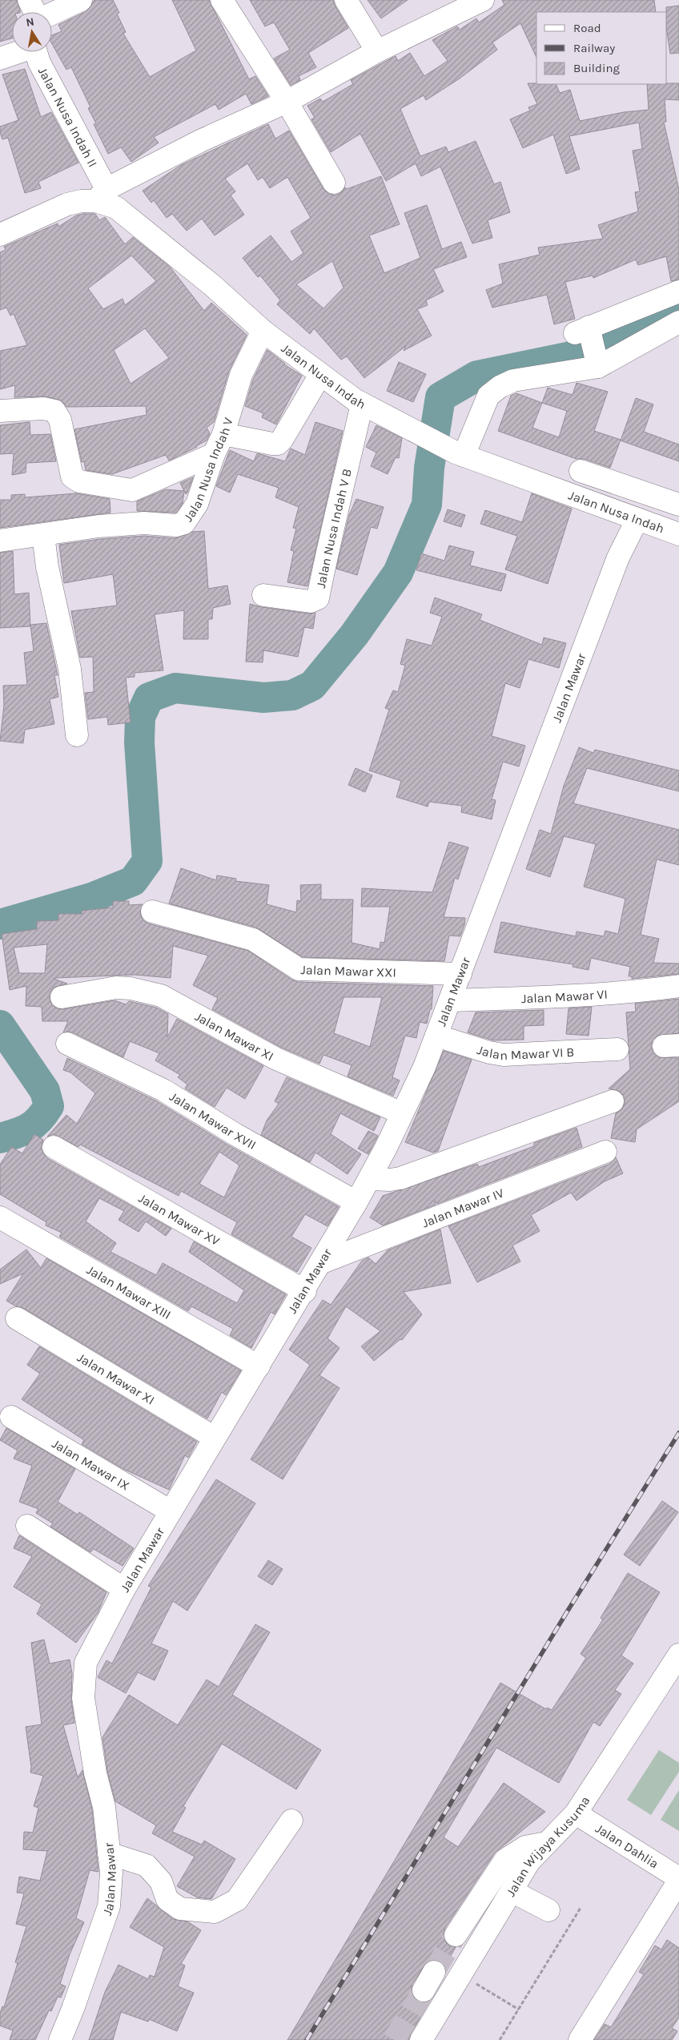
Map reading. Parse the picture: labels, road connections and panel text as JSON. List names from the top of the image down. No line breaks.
{"streets":{"street":["Jalan Nusa Indah II","Jalan Nusa Indah","Jalan Nusa Indah V","Jalan Nusa Indah V B","Jalan Mawar","Jalan Mawar XXI","Jalan Mawar VI","Jalan Mawar XI","Jalan Mawar VI B","Jalan Mawar XVII","Jalan Mawar IV","Jalan Mawar XV","Jalan Mawar XIII","Jalan Mawar IX","Jalan Wijaya Kusuma","Jalan Dahlia"]},"crossings":[["Jalan Nusa Indah II","Jalan Nusa Indah"],["Jalan Nusa Indah","Jalan Nusa Indah V"],["Jalan Nusa Indah","Jalan Nusa Indah V B"],["Jalan Nusa Indah","Jalan Mawar"],["Jalan Mawar","Jalan Mawar XXI"],["Jalan Mawar","Jalan Mawar VI"],["Jalan Mawar","Jalan Mawar XI"],["Jalan Mawar","Jalan Mawar VI B"],["Jalan Mawar","Jalan Mawar XVII"],["Jalan Mawar","Jalan Mawar IV"],["Jalan Mawar","Jalan Mawar XV"],["Jalan Mawar","Jalan Mawar XIII"],["Jalan Mawar","Jalan Mawar IX"],["Jalan Wijaya Kusuma","Jalan Dahlia"]],"legend":["Road","Railway","Building"],"north":"top"}
